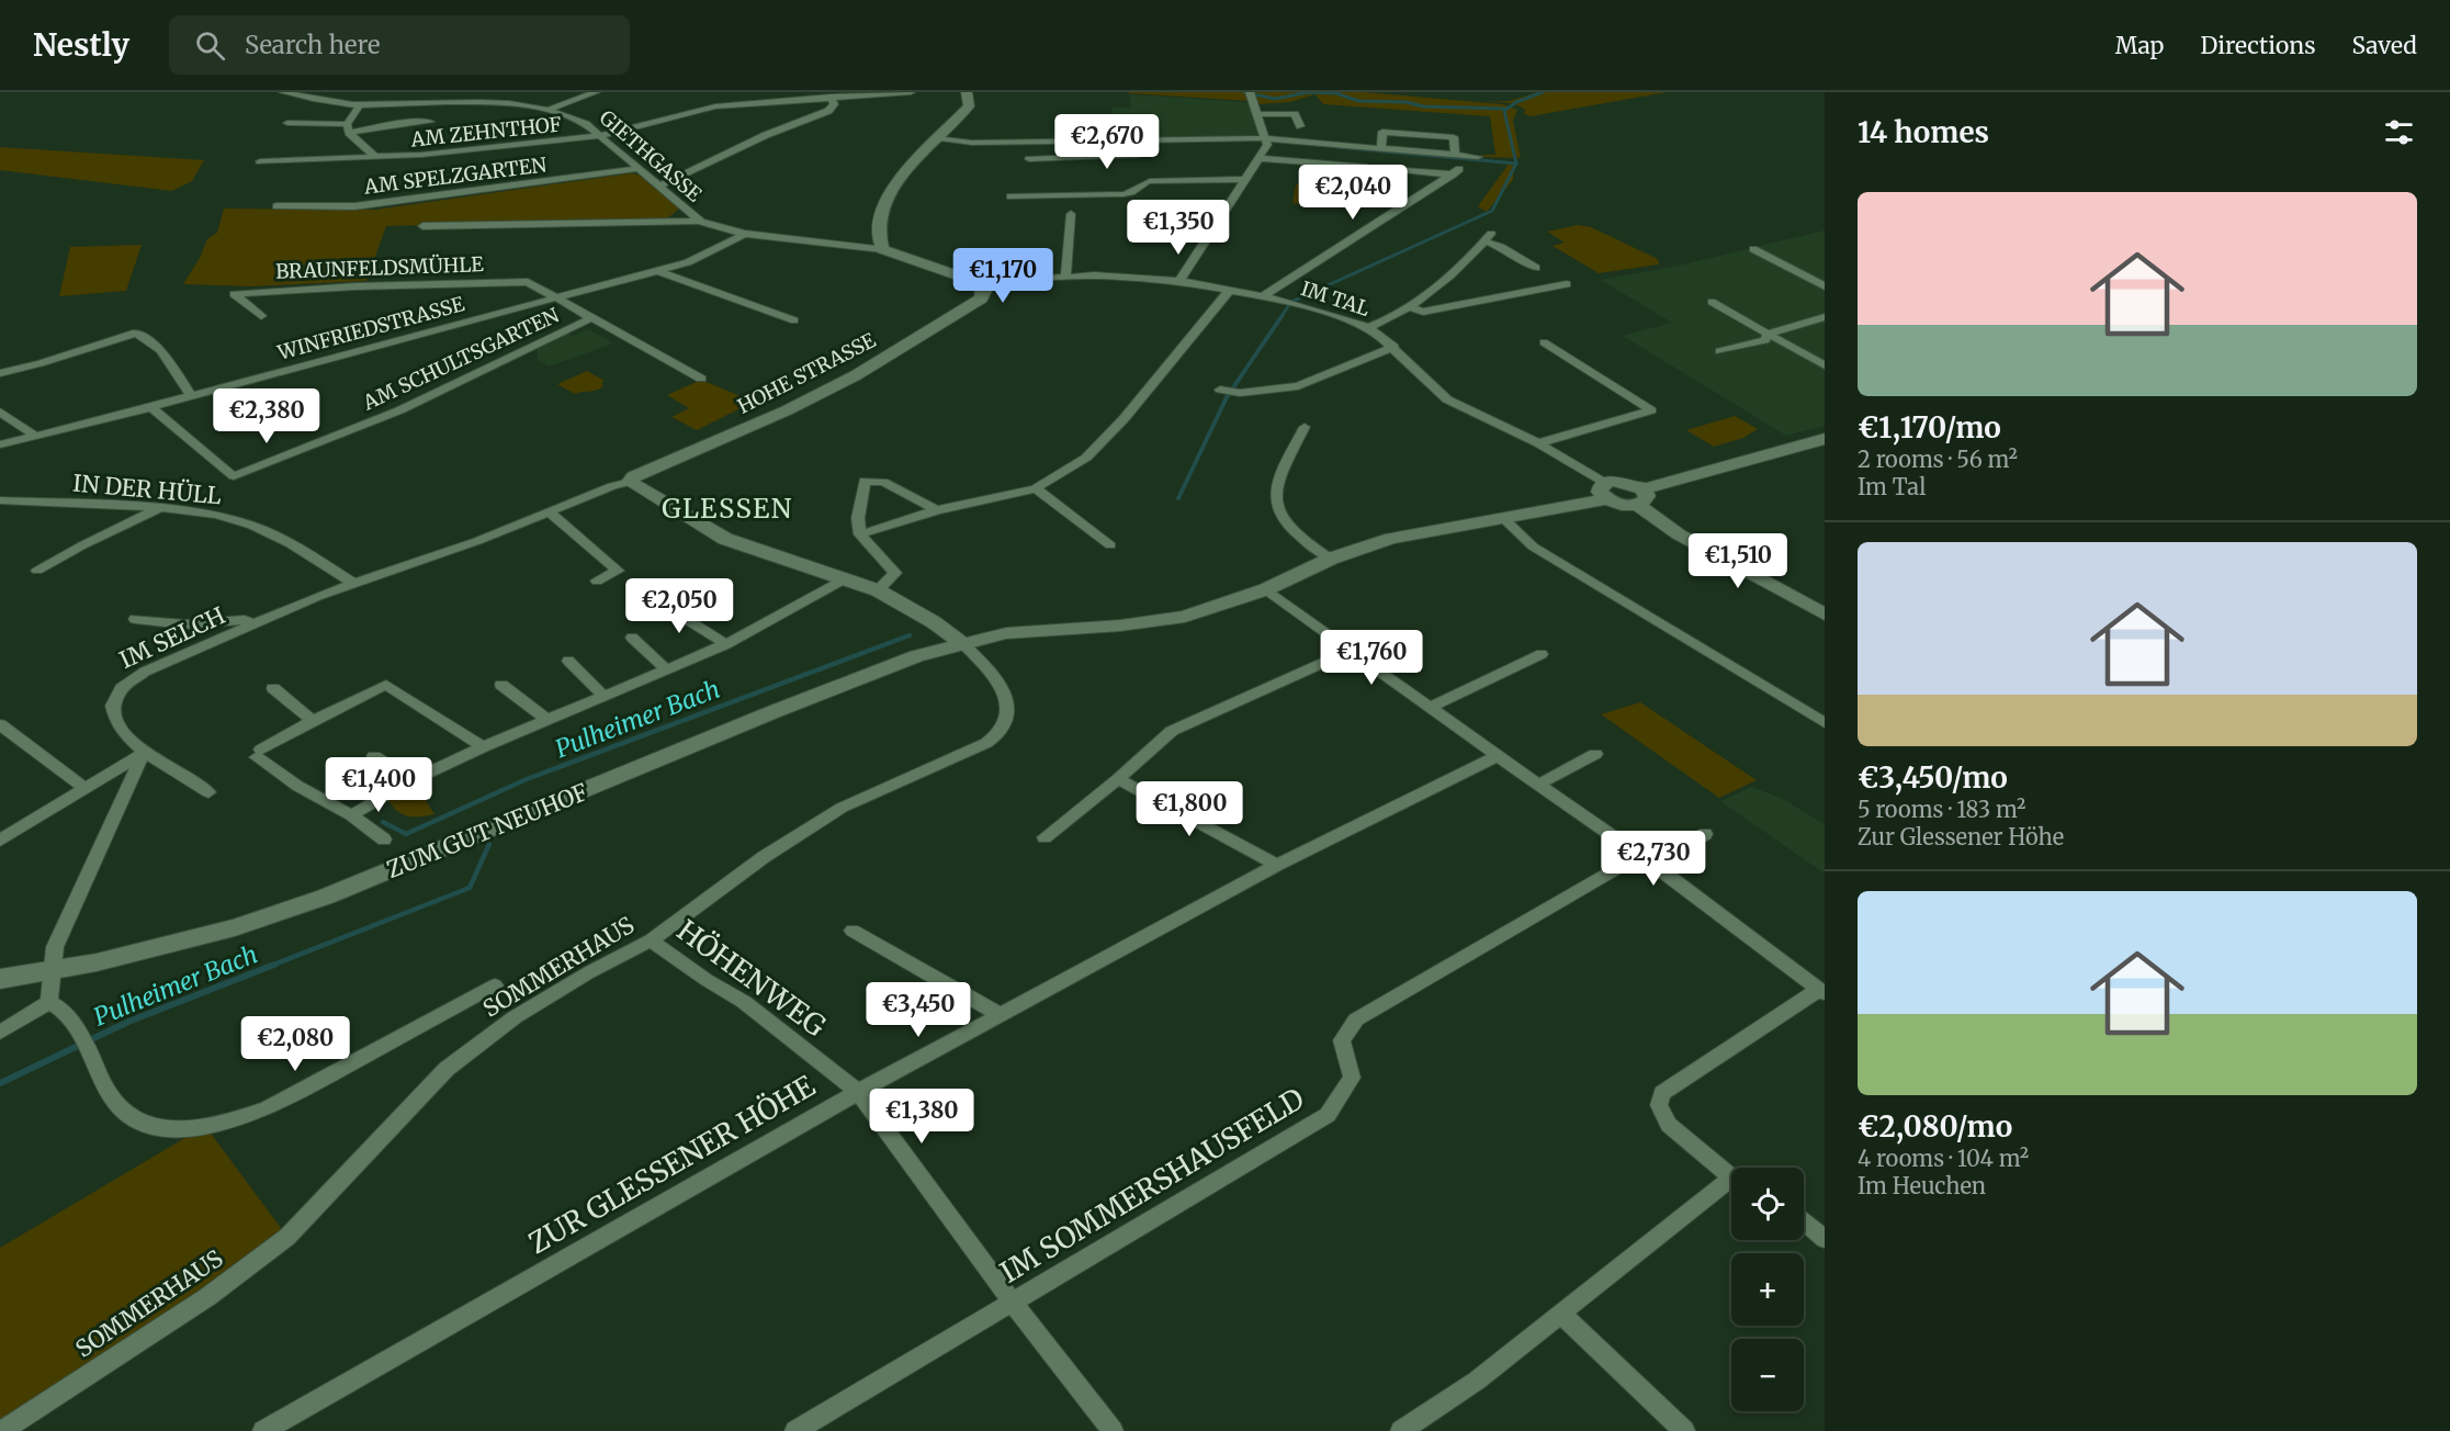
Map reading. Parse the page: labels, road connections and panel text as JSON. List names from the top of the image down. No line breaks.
{"streets":{"main road":["HOHE STRASSE","ZUM GUT NEUHOF"],"street":["AM ZEHNTHOF","GIETHGASSE","AM SPELZGARTEN","BRAUNFELDSMÜHLE","IM TAL","WINFRIEDSTRASSE","AM SCHULTSGARTEN","IN DER HÜLL","IM SELCH","SOMMERHAUS","HÖHENWEG","ZUR GLESSENER HÖHE","IM SOMMERSHAUSFELD"]},"crossings":[["AM ZEHNTHOF","GIETHGASSE"],["GIETHGASSE","AM SPELZGARTEN"],["GIETHGASSE","WINFRIEDSTRASSE"],["BRAUNFELDSMÜHLE","WINFRIEDSTRASSE"],["IM TAL","HOHE STRASSE"],["IM TAL","ZUM GUT NEUHOF"],["WINFRIEDSTRASSE","AM SCHULTSGARTEN"],["HOHE STRASSE","IN DER HÜLL"],["HOHE STRASSE","IM SELCH"],["IN DER HÜLL","IM SELCH"],["ZUM GUT NEUHOF","SOMMERHAUS"],["SOMMERHAUS","HÖHENWEG"],["HÖHENWEG","ZUR GLESSENER HÖHE"],["HÖHENWEG","IM SOMMERSHAUSFELD"]],"districts":["GLESSEN"],"water":["Pulheimer Bach"],"page":{"header":"Nestly","search":"Search here","nav":["Map","Directions","Saved"],"heading":"14 homes","price":["€2,670","€2,040","€1,350","€1,170","€2,380","€1,510","€2,050","€1,760","€1,400","€1,800","€2,730","€3,450","€2,080","€1,380"],"list":[{"name":"€1,170/mo","note":"2 rooms · 56 m² · Im Tal"},{"name":"€3,450/mo","note":"5 rooms · 183 m² · Zur Glessener Höhe"},{"name":"€2,080/mo","note":"4 rooms · 104 m² · Im Heuchen"}],"map_buttons":["+","−"]}}
